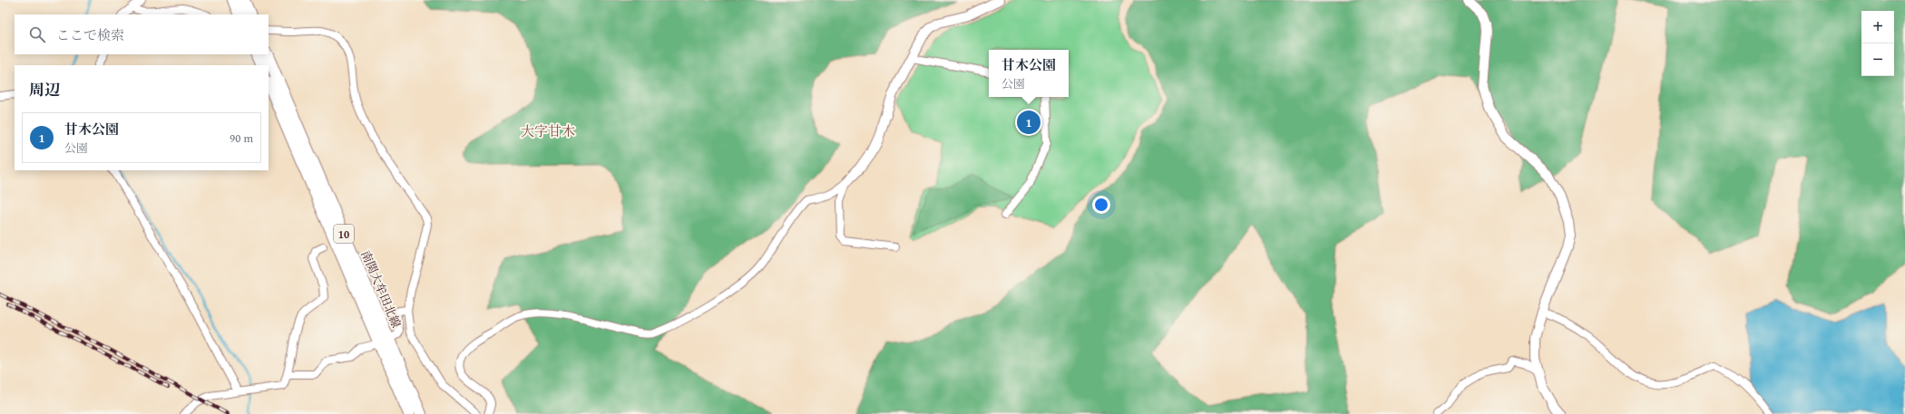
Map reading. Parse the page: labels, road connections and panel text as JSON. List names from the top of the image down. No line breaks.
{"streets":{"main road":["10","南関大牟田北線"]},"districts":["大字甘木"],"page":{"map_buttons":["+","−"],"search":"ここで検索","popup":["甘木公園","公園"],"heading":"周辺","pins":"1","list":[{"mark":"1","name":"甘木公園","note":"公園","value":"90 m"}]}}
